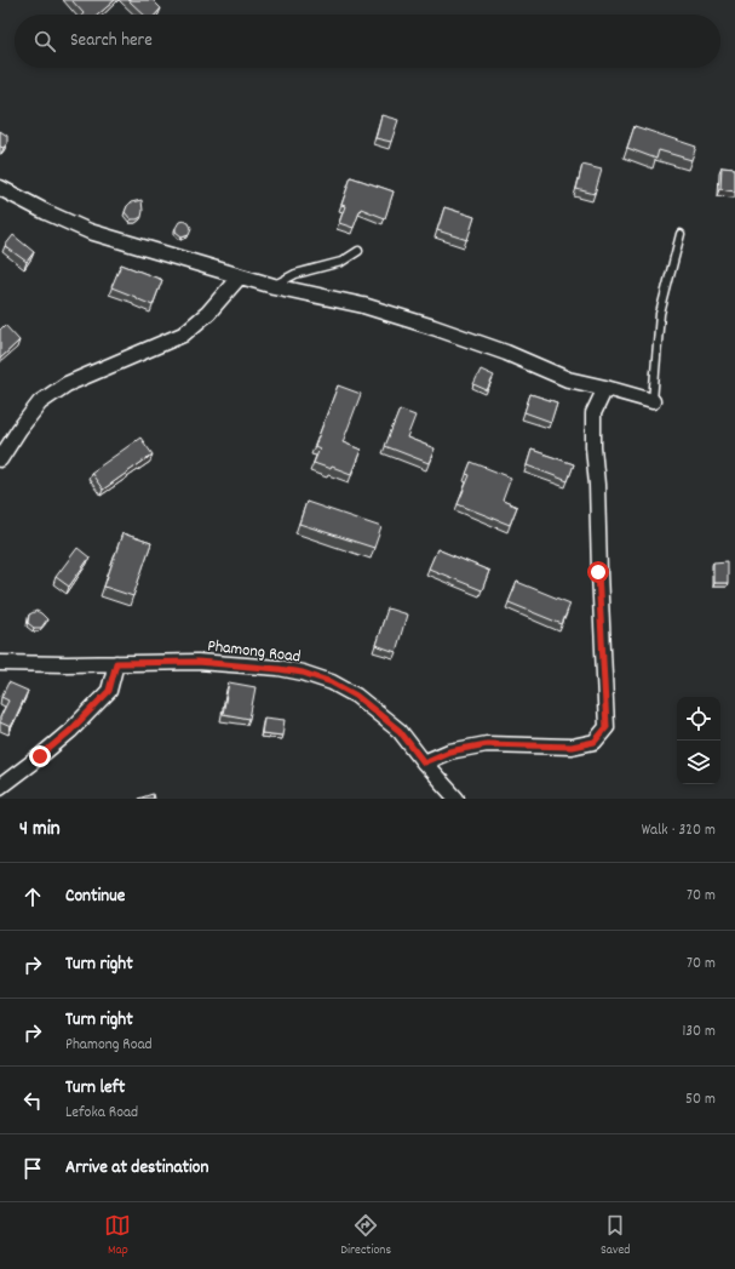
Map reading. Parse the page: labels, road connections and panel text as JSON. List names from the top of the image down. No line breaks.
{"streets":{"street":["Phamong Road"]},"page":{"search":"Search here","heading":["4 min","Walk · 320 m"],"list":[["Continue","70 m"],["Turn right","70 m"],["Turn right","Phamong Road","130 m"],["Turn left","Lefoka Road","50 m"],"Arrive at destination"],"nav":["Map","Directions","Saved"]}}
